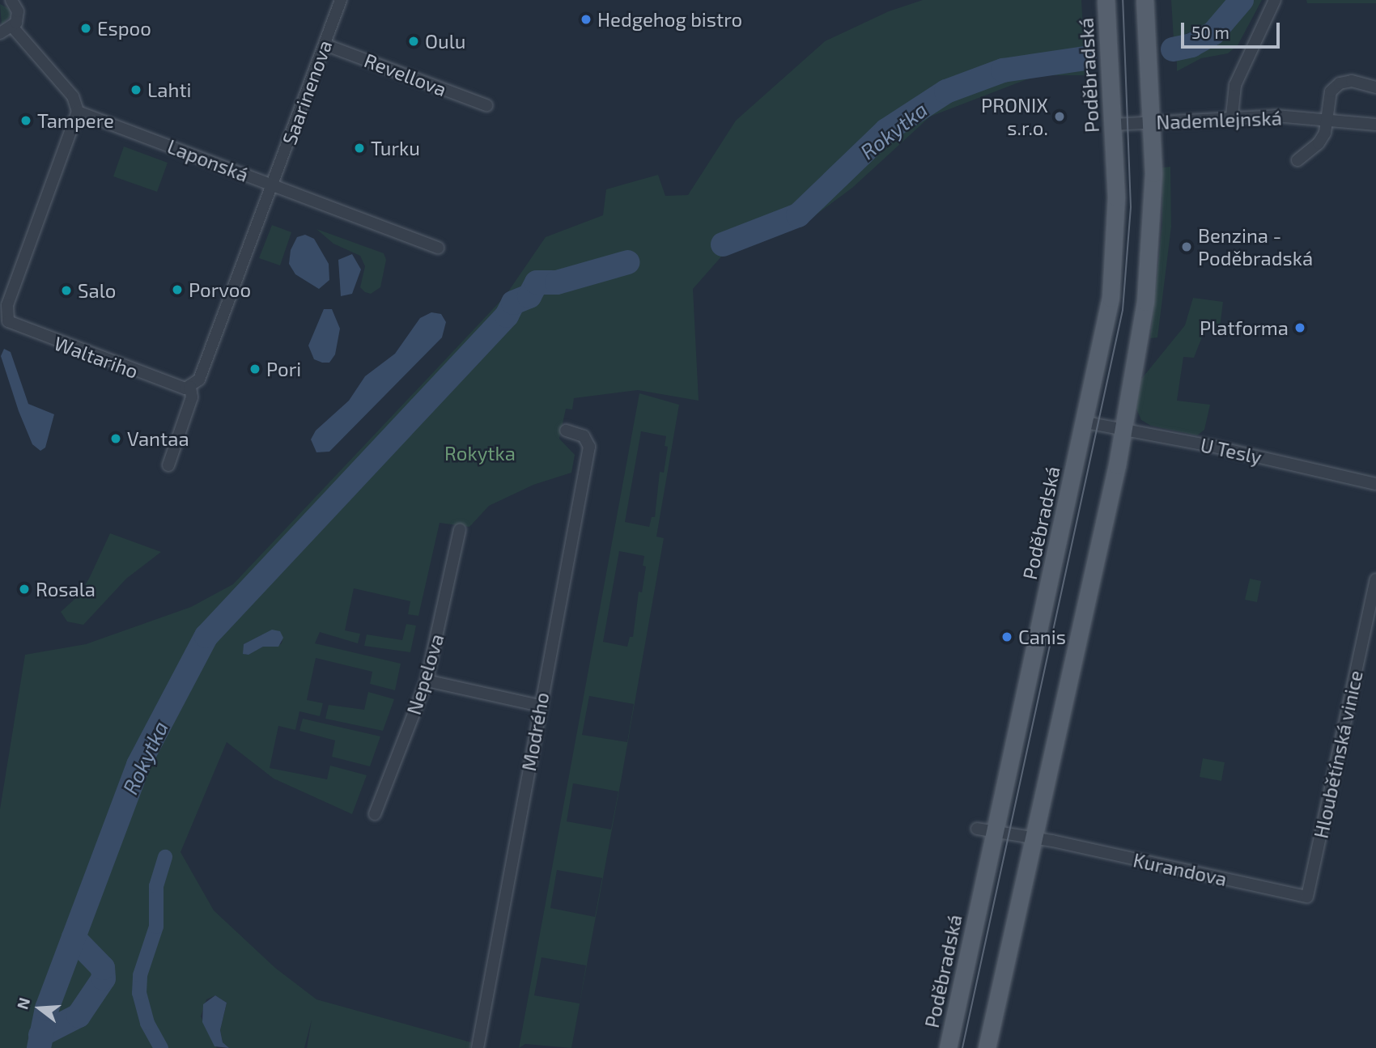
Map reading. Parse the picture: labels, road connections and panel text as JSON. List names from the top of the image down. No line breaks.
{"streets":{"main road":["Poděbradská"],"street":["Revellova","Saarinenova","Nademlejnská","Laponská","Waltariho","U Tesly","Nepelova","Modrého","Hloubětínská vinice","Kurandova"]},"crossings":[["Revellova","Saarinenova"],["Poděbradská","Nademlejnská"],["Poděbradská","U Tesly"],["Poděbradská","Kurandova"],["Saarinenova","Laponská"],["Laponská","Waltariho"],["Hloubětínská vinice","Kurandova"]],"water":["Rokytka"],"parks":["Rokytka"],"places":["Hedgehog bistro","Espoo","Oulu","Lahti","PRONIX s.r.o.","Tampere","Turku","Benzina - Poděbradská","Porvoo","Salo","Platforma","Pori","Vantaa","Rosala","Canis"],"scale_bar":"50 m","north":"left"}
